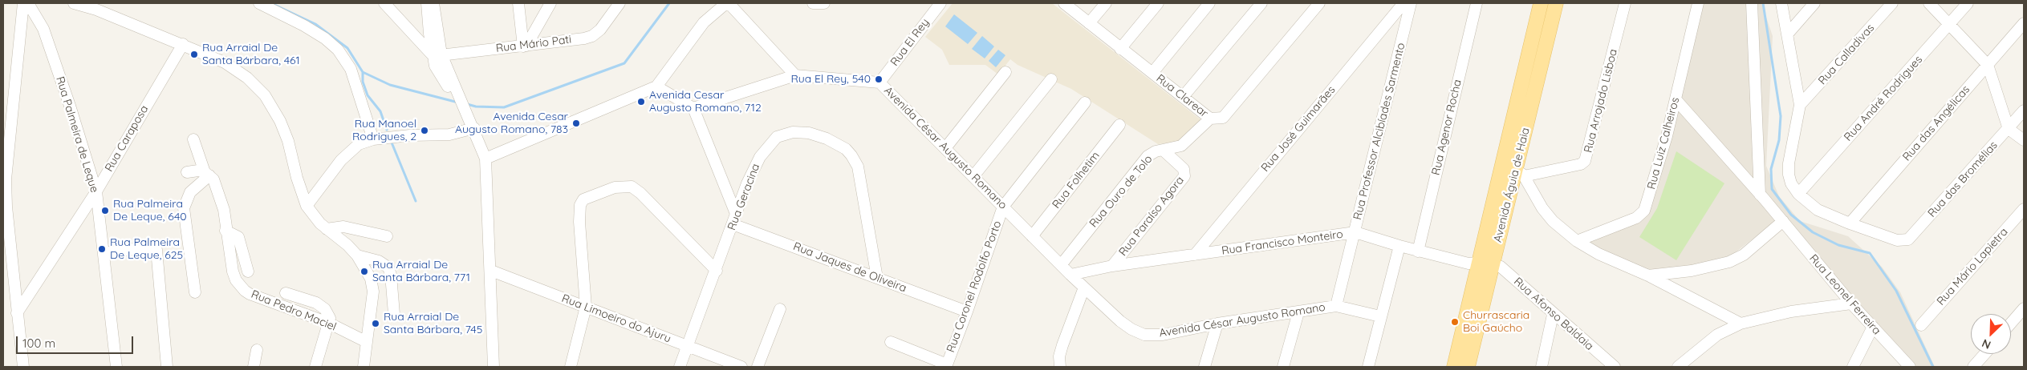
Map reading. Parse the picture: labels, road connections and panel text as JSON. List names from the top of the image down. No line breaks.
{"streets":{"main road":["Avenida Águia de Haia"],"street":["Rua El Rey","Rua Mário Pati","Rua Calladivas","Rua Clarear","Rua André Rodrigues","Rua Arrojado Lisboa","Rua das Angélicas","Rua Agenor Rocha","Rua José Guimarães","Rua Professor Alcibíades Sarmento","Rua Palmeira de Leque","Rua Caraposa","Rua Luiz Calheiros","Avenida César Augusto Romano","Rua das Bromélias","Rua Folhetim","Rua Ouro de Tolo","Rua Geracina","Rua Paraíso Agora","Rua Francisco Monteiro","Rua Mário Lapietra","Rua Jaques de Oliveira","Rua Coronel Rodolfo Porto","Rua Leonel Ferreira","Rua Pedro Maciel","Rua Afonso Baldaia","Rua Limoeiro do Ajuru"]},"crossings":[["Rua El Rey","Avenida César Augusto Romano"],["Rua Clarear","Rua Ouro de Tolo"],["Rua Arrojado Lisboa","Avenida Águia de Haia"],["Rua das Angélicas","Rua das Bromélias"],["Rua Agenor Rocha","Rua Francisco Monteiro"],["Rua José Guimarães","Rua Francisco Monteiro"],["Rua Professor Alcibíades Sarmento","Avenida César Augusto Romano"],["Rua Professor Alcibíades Sarmento","Rua Francisco Monteiro"],["Rua Palmeira de Leque","Rua Caraposa"],["Rua Luiz Calheiros","Rua Leonel Ferreira"],["Avenida César Augusto Romano","Rua Folhetim"],["Avenida César Augusto Romano","Rua Ouro de Tolo"],["Avenida César Augusto Romano","Rua Francisco Monteiro"],["Avenida César Augusto Romano","Rua Coronel Rodolfo Porto"],["Avenida Águia de Haia","Rua Francisco Monteiro"],["Avenida Águia de Haia","Rua Afonso Baldaia"],["Rua Ouro de Tolo","Rua Paraíso Agora"],["Rua Geracina","Rua Jaques de Oliveira"],["Rua Geracina","Rua Limoeiro do Ajuru"],["Rua Paraíso Agora","Rua Francisco Monteiro"],["Rua Francisco Monteiro","Rua Afonso Baldaia"],["Rua Jaques de Oliveira","Rua Coronel Rodolfo Porto"]],"places":["Rua Arraial De Santa Bárbara, 461","Rua El Rey, 540","Avenida Cesar Augusto Romano, 712","Avenida Cesar Augusto Romano, 783","Rua Manoel Rodrigues, 2","Rua Palmeira De Leque, 640","Rua Palmeira De Leque, 625","Rua Arraial De Santa Bárbara, 771","Churrascaria Boi Gaúcho","Rua Arraial De Santa Bárbara, 745"],"scale_bar":"100 m","north":"bottom left"}
